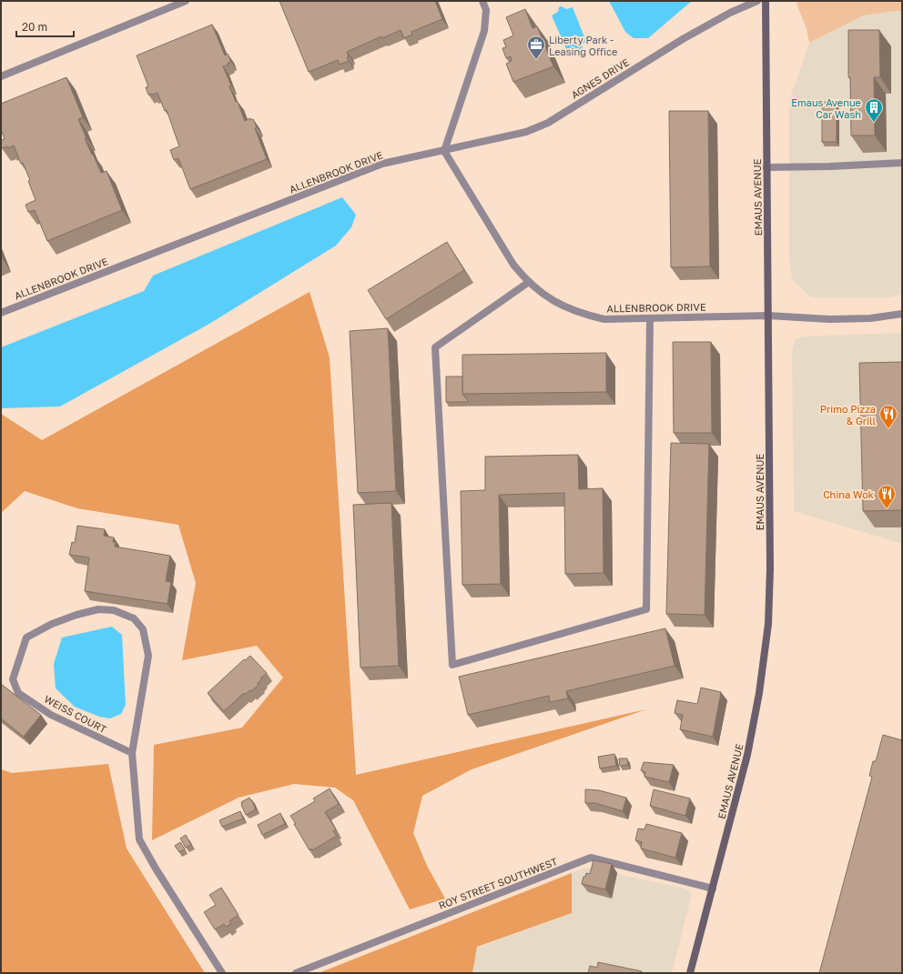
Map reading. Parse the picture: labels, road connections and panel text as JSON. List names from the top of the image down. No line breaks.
{"streets":{"main road":["EMAUS AVENUE"],"street":["AGNES DRIVE","ALLENBROOK DRIVE","WEISS COURT","ROY STREET SOUTHWEST"]},"crossings":[["AGNES DRIVE","ALLENBROOK DRIVE"],["ALLENBROOK DRIVE","EMAUS AVENUE"],["EMAUS AVENUE","ROY STREET SOUTHWEST"]],"places":{"office":["Liberty Park - Leasing Office"],"building":["Emaus Avenue Car Wash"],"restaurant":["Primo Pizza & Grill","China Wok"]},"scale_bar":"20 m"}
